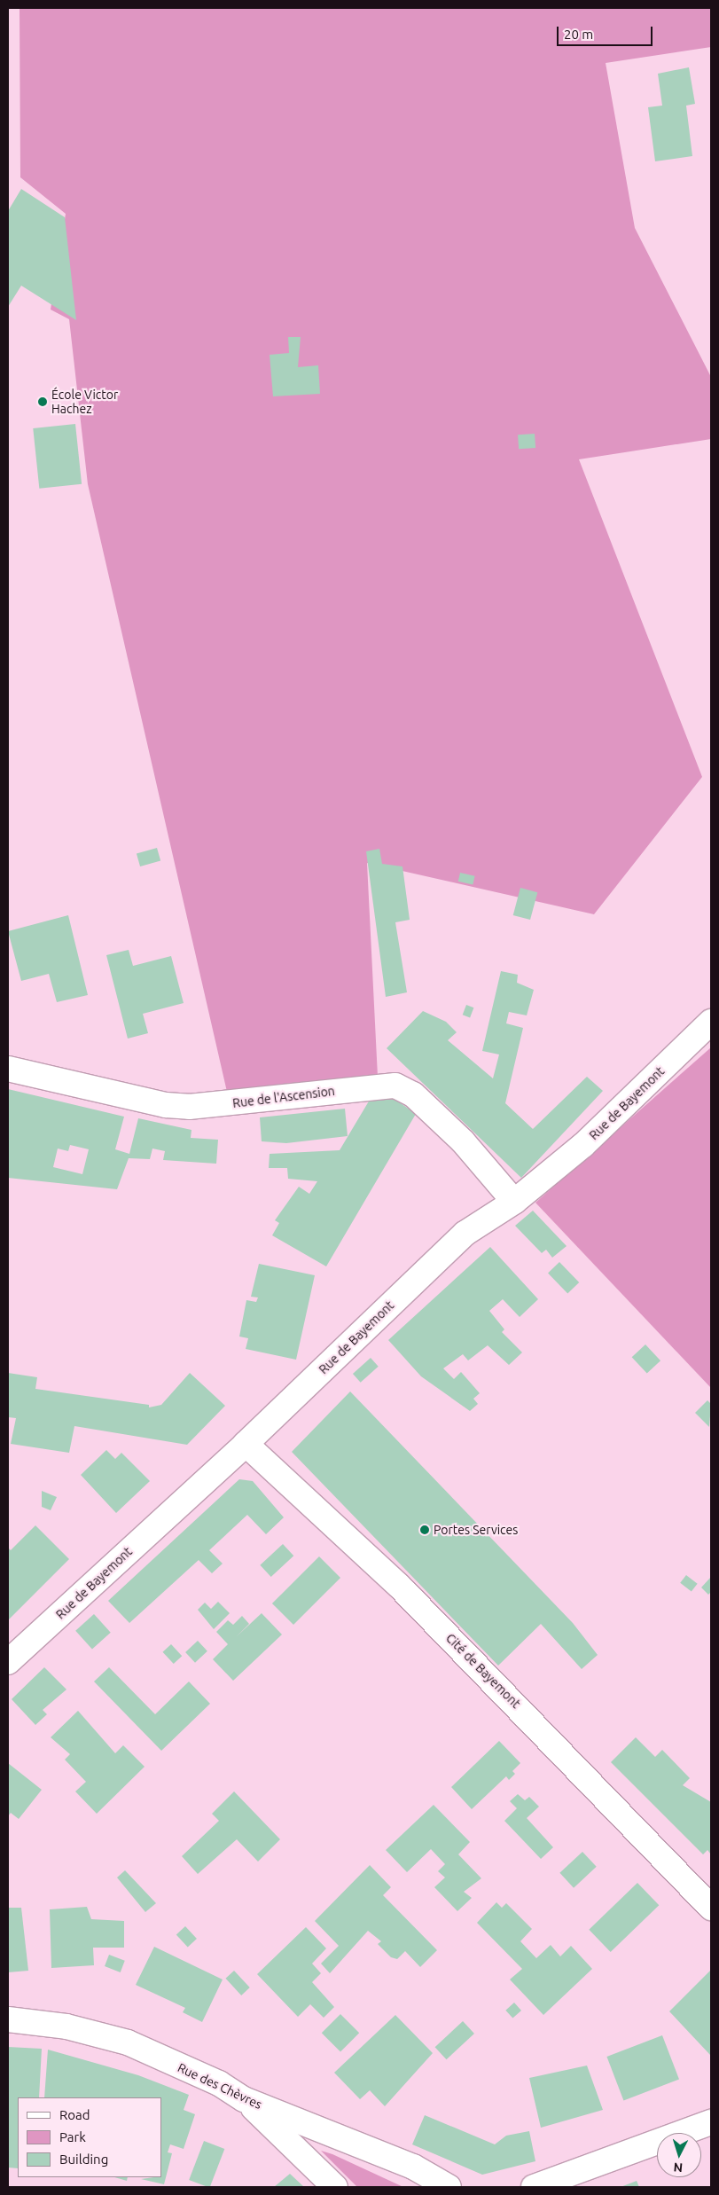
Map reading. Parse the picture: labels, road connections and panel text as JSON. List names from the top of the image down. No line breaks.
{"streets":{"street":["Rue de l'Ascension","Rue de Bayemont","Cité de Bayemont","Rue des Chèvres"]},"crossings":[["Rue de l'Ascension","Rue de Bayemont"],["Rue de Bayemont","Cité de Bayemont"]],"places":["École Victor Hachez","Portes Services"],"legend":["Road","Park","Building"],"scale_bar":"20 m","north":"bottom"}
